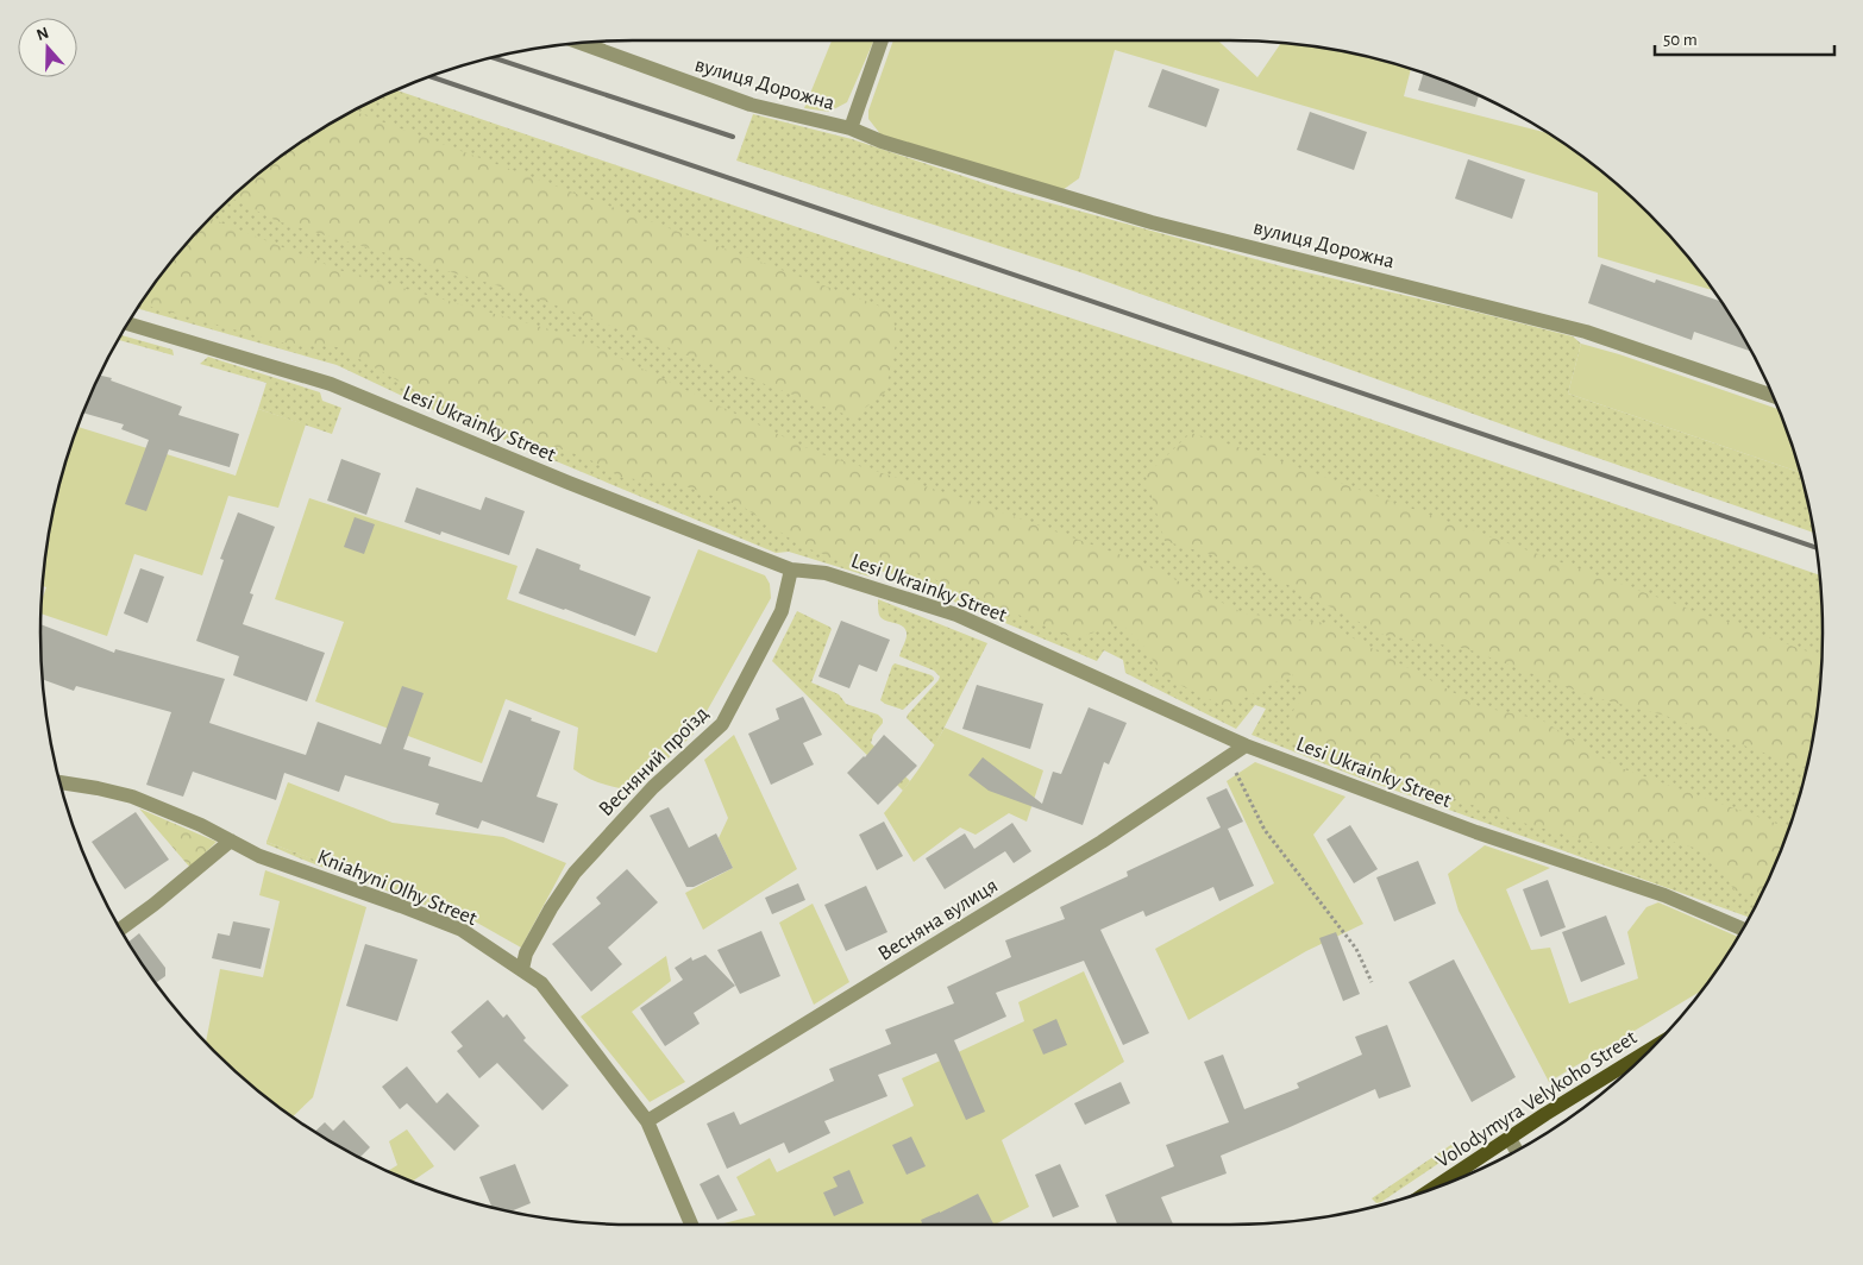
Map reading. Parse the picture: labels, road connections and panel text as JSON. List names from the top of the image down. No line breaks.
{"streets":{"main road":["Volodymyra Velykoho Street"],"street":["вулиця Дорожна","Lesi Ukrainky Street","Весняний проїзд","Kniahyni Olhy Street","Весняна вулиця"]},"crossings":[["Lesi Ukrainky Street","Весняний проїзд"],["Lesi Ukrainky Street","Весняна вулиця"],["Весняний проїзд","Kniahyni Olhy Street"],["Kniahyni Olhy Street","Весняна вулиця"]],"scale_bar":"50 m","north":"top"}
